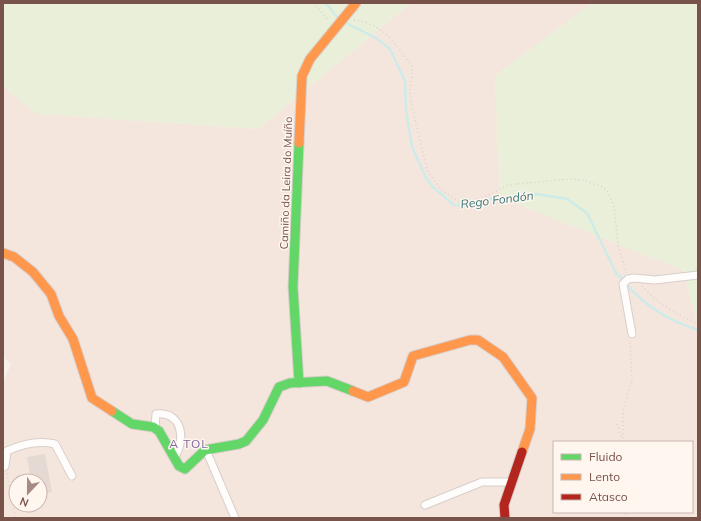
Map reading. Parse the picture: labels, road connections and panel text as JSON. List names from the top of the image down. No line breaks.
{"streets":{"street":["Camiño da Leira do Muíño"]},"districts":["A TOL"],"water":["Rego Fondón"],"legend":["Fluido","Lento","Atasco"],"north":"bottom"}
